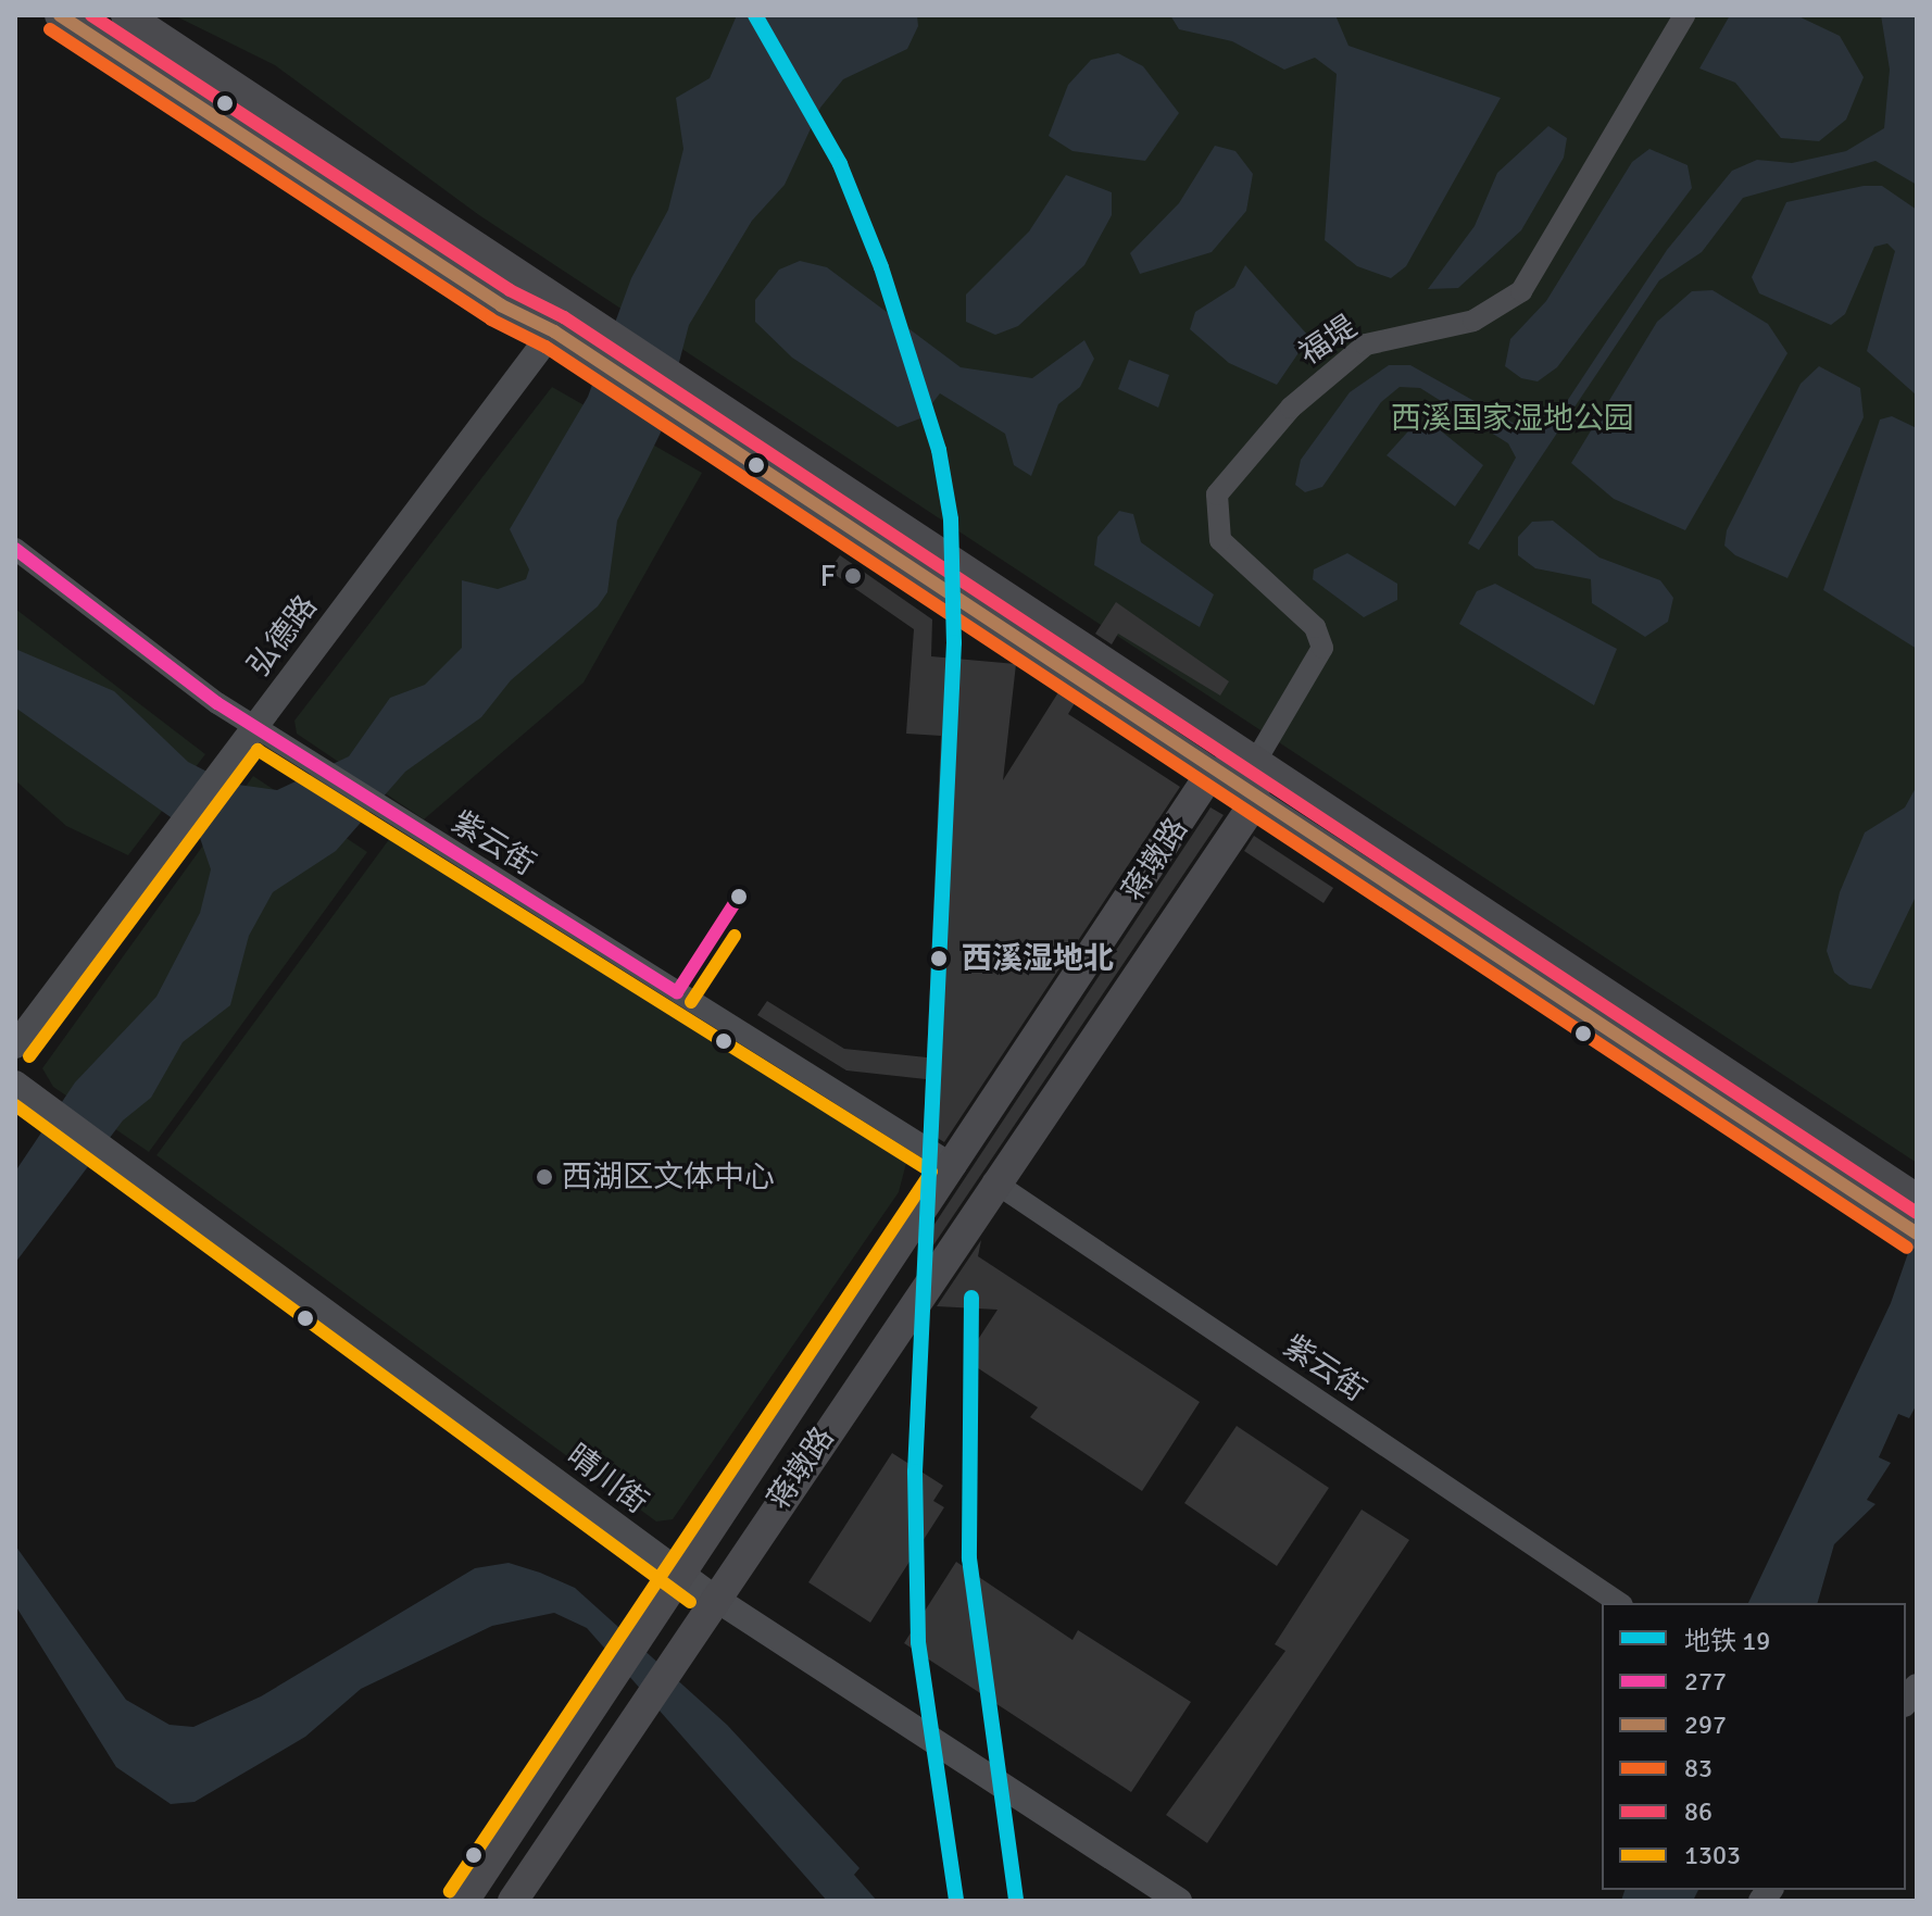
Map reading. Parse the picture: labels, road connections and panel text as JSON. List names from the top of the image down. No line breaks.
{"streets":{"main road":["蒋墩路"],"street":["福堤","弘德路","紫云街","晴川街"]},"crossings":[["弘德路","紫云街"],["紫云街","蒋墩路"],["蒋墩路","晴川街"]],"parks":["西溪国家湿地公园"],"places":["F","西溪湿地北","西湖区文体中心"],"lines":["metro line 19","transit line 297","transit line 86","transit line 83","transit line 277","transit line 1303"],"legend":["地铁 19","277","297","83","86","1303"]}
